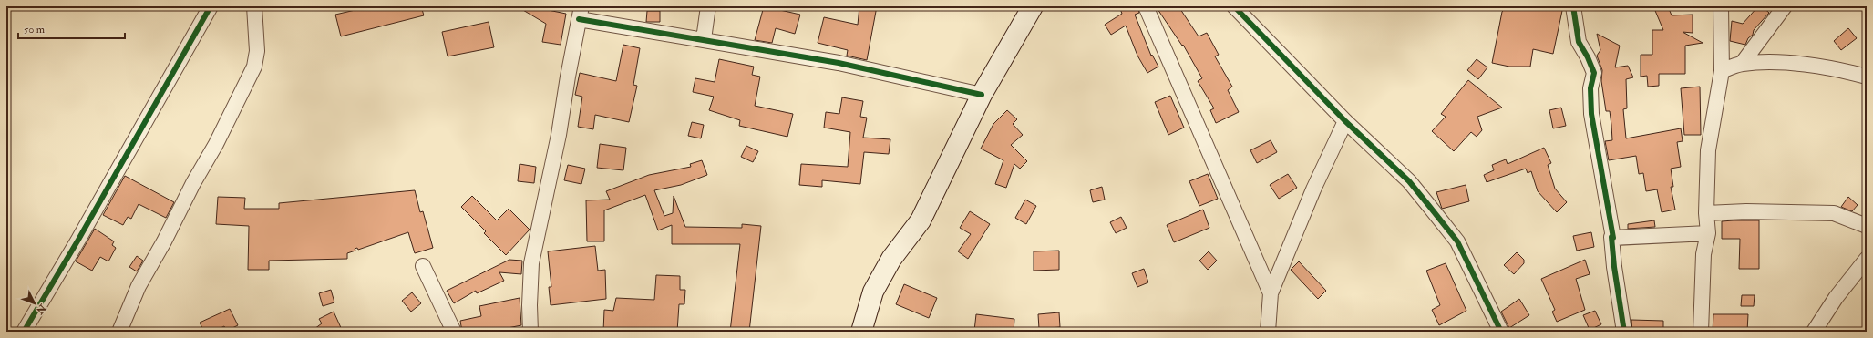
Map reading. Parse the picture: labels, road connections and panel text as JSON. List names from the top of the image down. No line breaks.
{"scale_bar":"50 m","north":"bottom right"}
